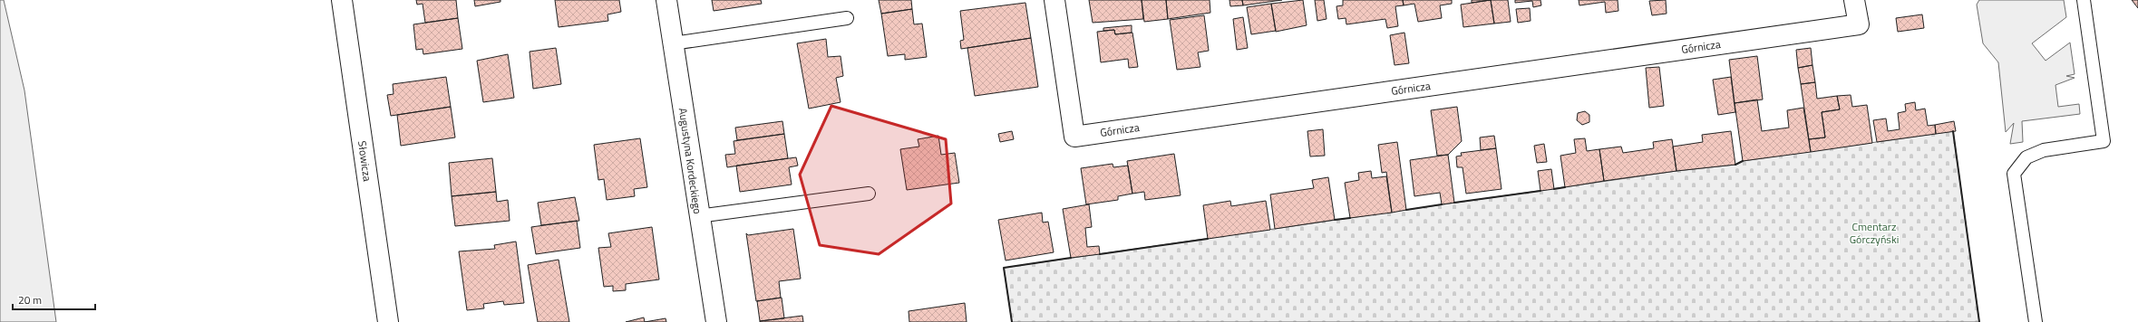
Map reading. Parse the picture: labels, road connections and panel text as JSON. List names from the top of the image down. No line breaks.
{"streets":{"street":["Górnicza","Słowicza","Augustyna Kordeckiego"]},"parks":["Cmentarz Górczyński"],"scale_bar":"20 m"}
